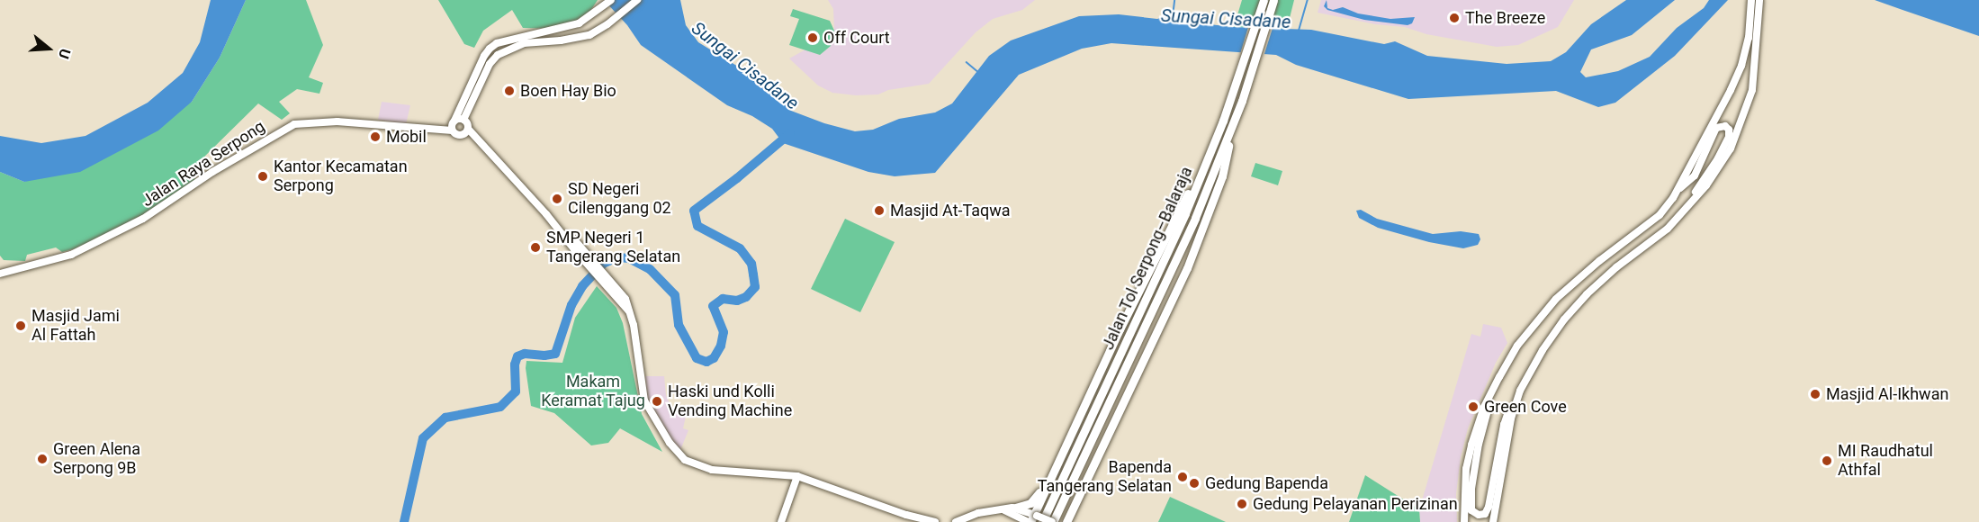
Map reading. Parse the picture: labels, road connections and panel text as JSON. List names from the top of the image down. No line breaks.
{"streets":{"highway":["Jalan Tol Serpong–Balaraja"],"main road":["Jalan Raya Serpong"]},"water":["Sungai Cisadane"],"parks":["Makam Keramat Tajug"],"places":["The Breeze","Off Court","Boen Hay Bio","Mobil","Kantor Kecamatan Serpong","SD Negeri Cilenggang 02","Masjid At-Taqwa","SMP Negeri 1 Tangerang Selatan","Masjid Jami Al Fattah","Masjid Al-Ikhwan","Haski und Kolli Vending Machine","Green Cove","Green Alena Serpong 9B","MI Raudhatul Athfal","Bapenda Tangerang Selatan","Gedung Bapenda","Gedung Pelayanan Perizinan"],"north":"right"}
